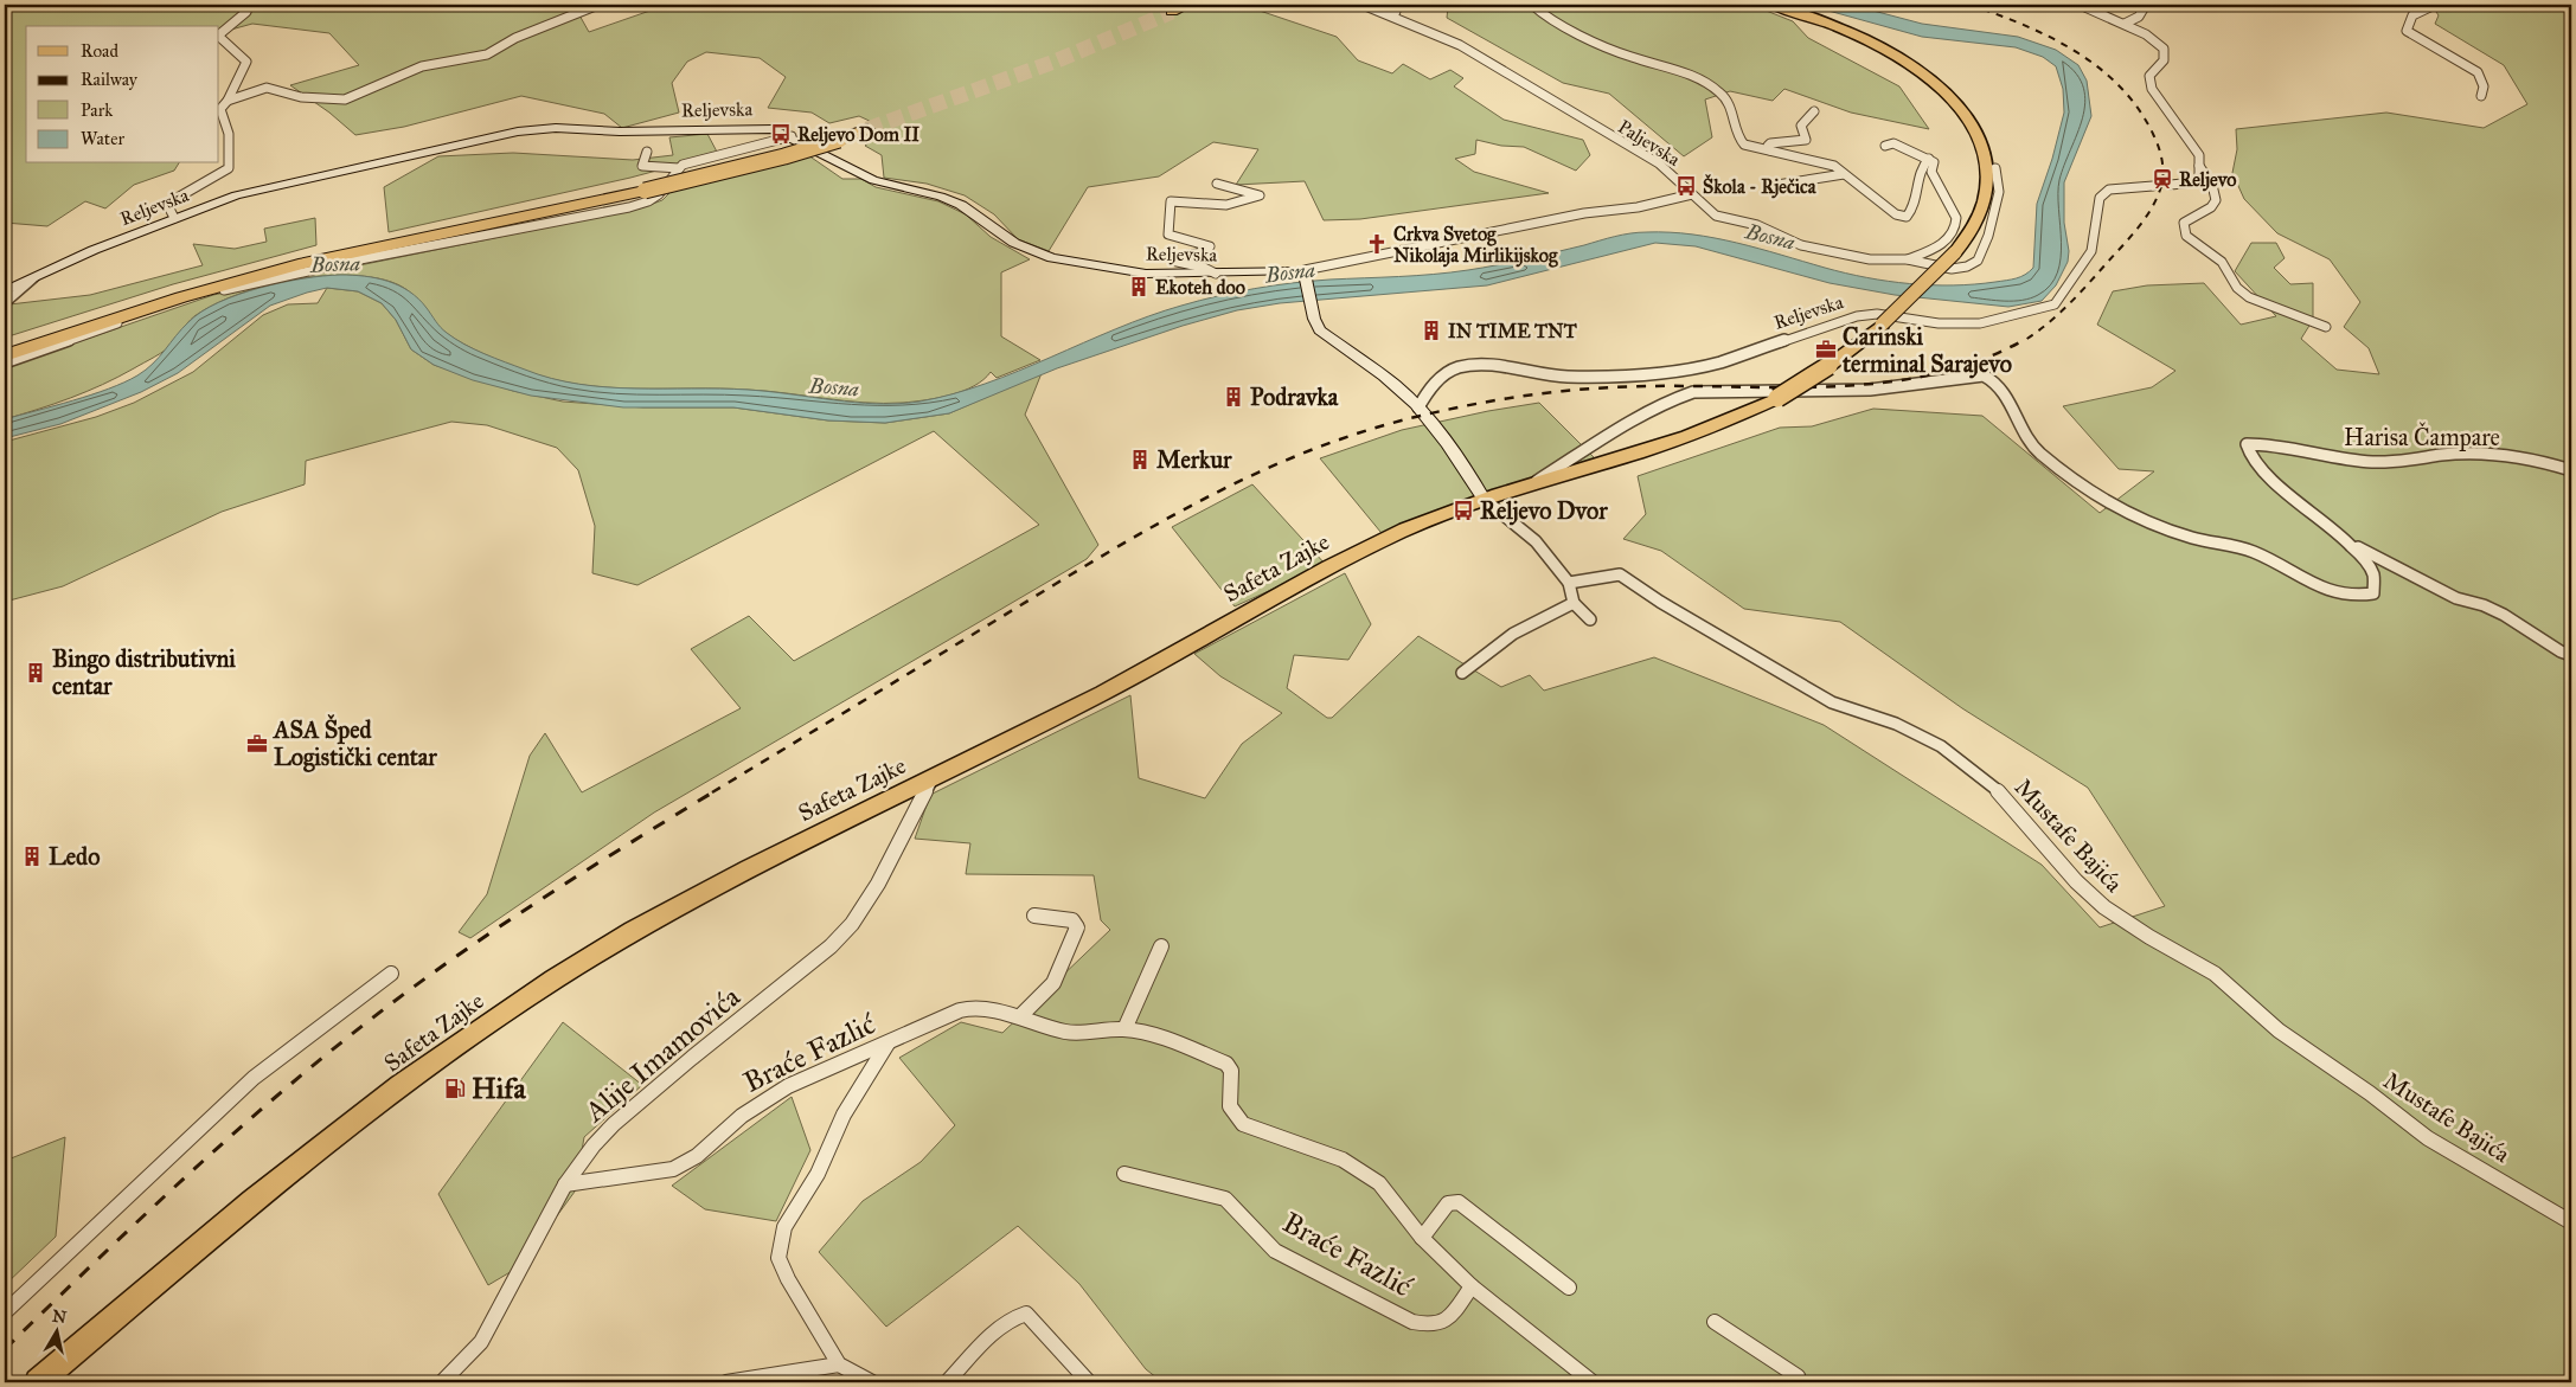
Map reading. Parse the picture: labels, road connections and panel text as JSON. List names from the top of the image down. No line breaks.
{"streets":{"main road":["Reljevska","Safeta Zajke"],"street":["Paljevska","Harisa Čampare","Mustafe Bajića","Braće Fazlić","Alije Imamovića"]},"crossings":[["Reljevska","Paljevska"],["Harisa Čampare","Safeta Zajke"],["Safeta Zajke","Alije Imamovića"],["Braće Fazlić","Alije Imamovića"]],"water":["Bosna"],"places":{"bus stop":["Reljevo Dom II","Škola - Rječica","Reljevo Dvor"],"station":["Reljevo"],"church":["Crkva Svetog Nikolaja Mirlikijskog"],"building":["Ekoteh doo","IN TIME TNT","Podravka","Merkur","Bingo distributivni centar","Ledo"],"office":["Carinski terminal Sarajevo","ASA Šped Logistički centar"],"fuel station":["Hifa"]},"legend":["Road","Railway","Park","Water"],"north":"top"}
